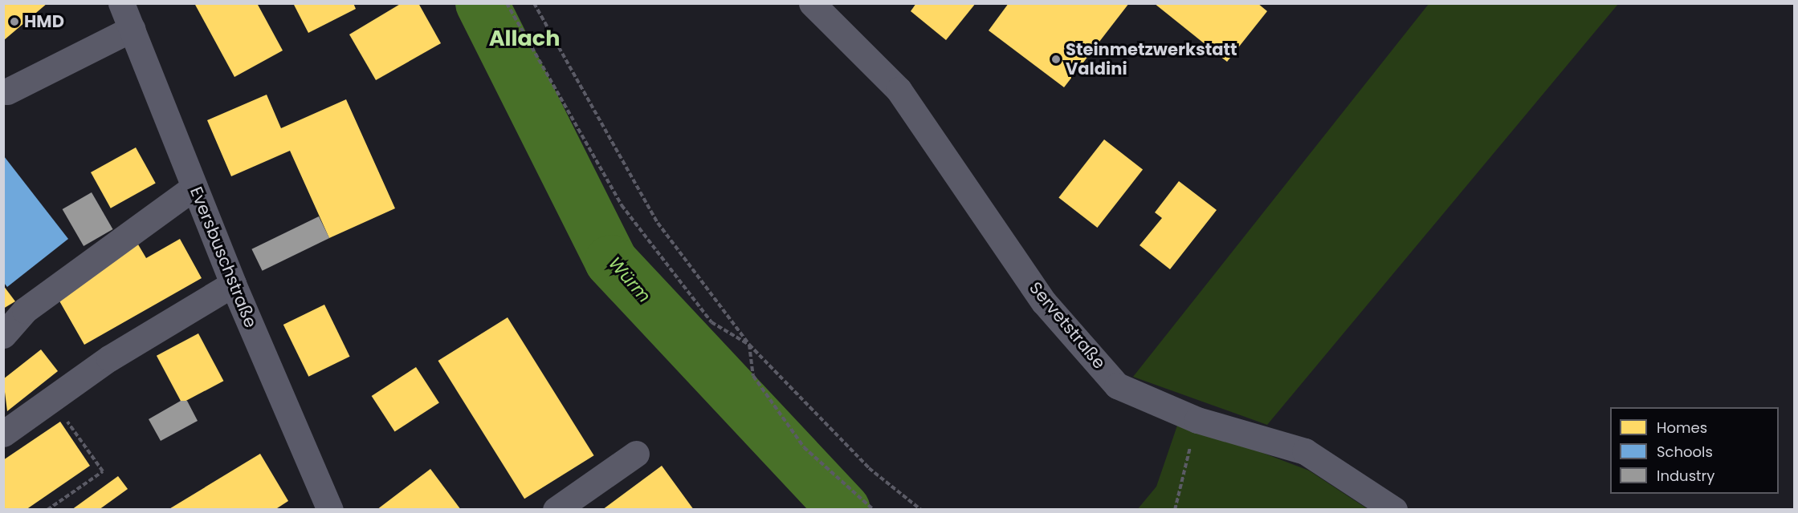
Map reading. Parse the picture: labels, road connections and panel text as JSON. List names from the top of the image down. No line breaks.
{"streets":{"main road":["Eversbuschstraße"],"street":["Servetstraße"]},"districts":["Allach"],"water":["Würm"],"places":["HMD","Steinmetzwerkstatt Valdini"],"legend":["Homes","Schools","Industry"]}
